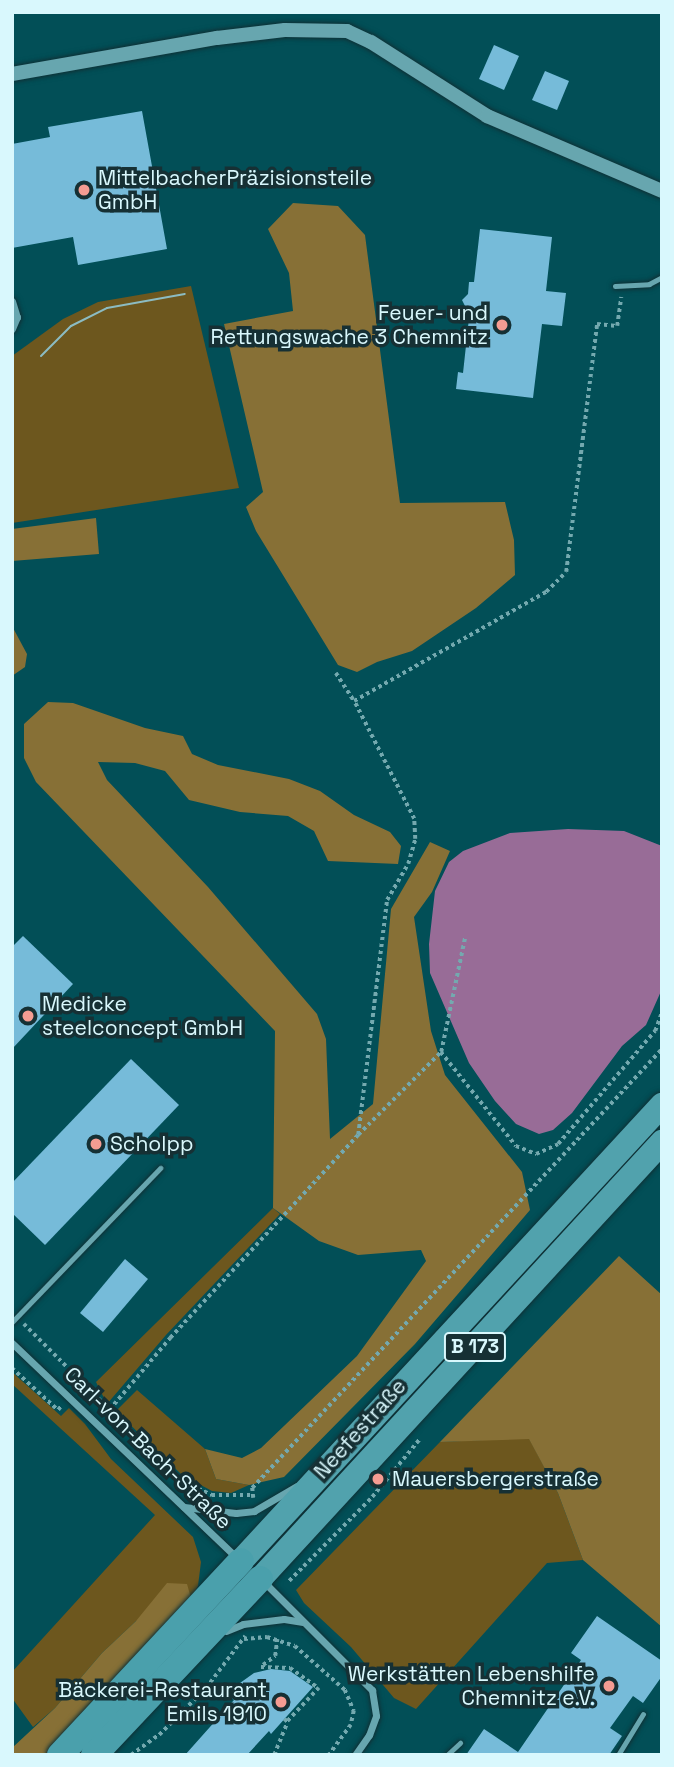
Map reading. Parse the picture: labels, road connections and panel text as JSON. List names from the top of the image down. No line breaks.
{"streets":{"highway":["B 173","Neefestraße"],"street":["Carl-von-Bach-Straße"]},"crossings":[["Neefestraße","Carl-von-Bach-Straße"]],"places":["MittelbacherPräzisionsteile GmbH","Feuer- und Rettungswache 3 Chemnitz","Medicke steelconcept GmbH","Scholpp","Mauersbergerstraße","Werkstätten Lebenshilfe Chemnitz e.V.","Bäckerei-Restaurant Emils 1910"]}
